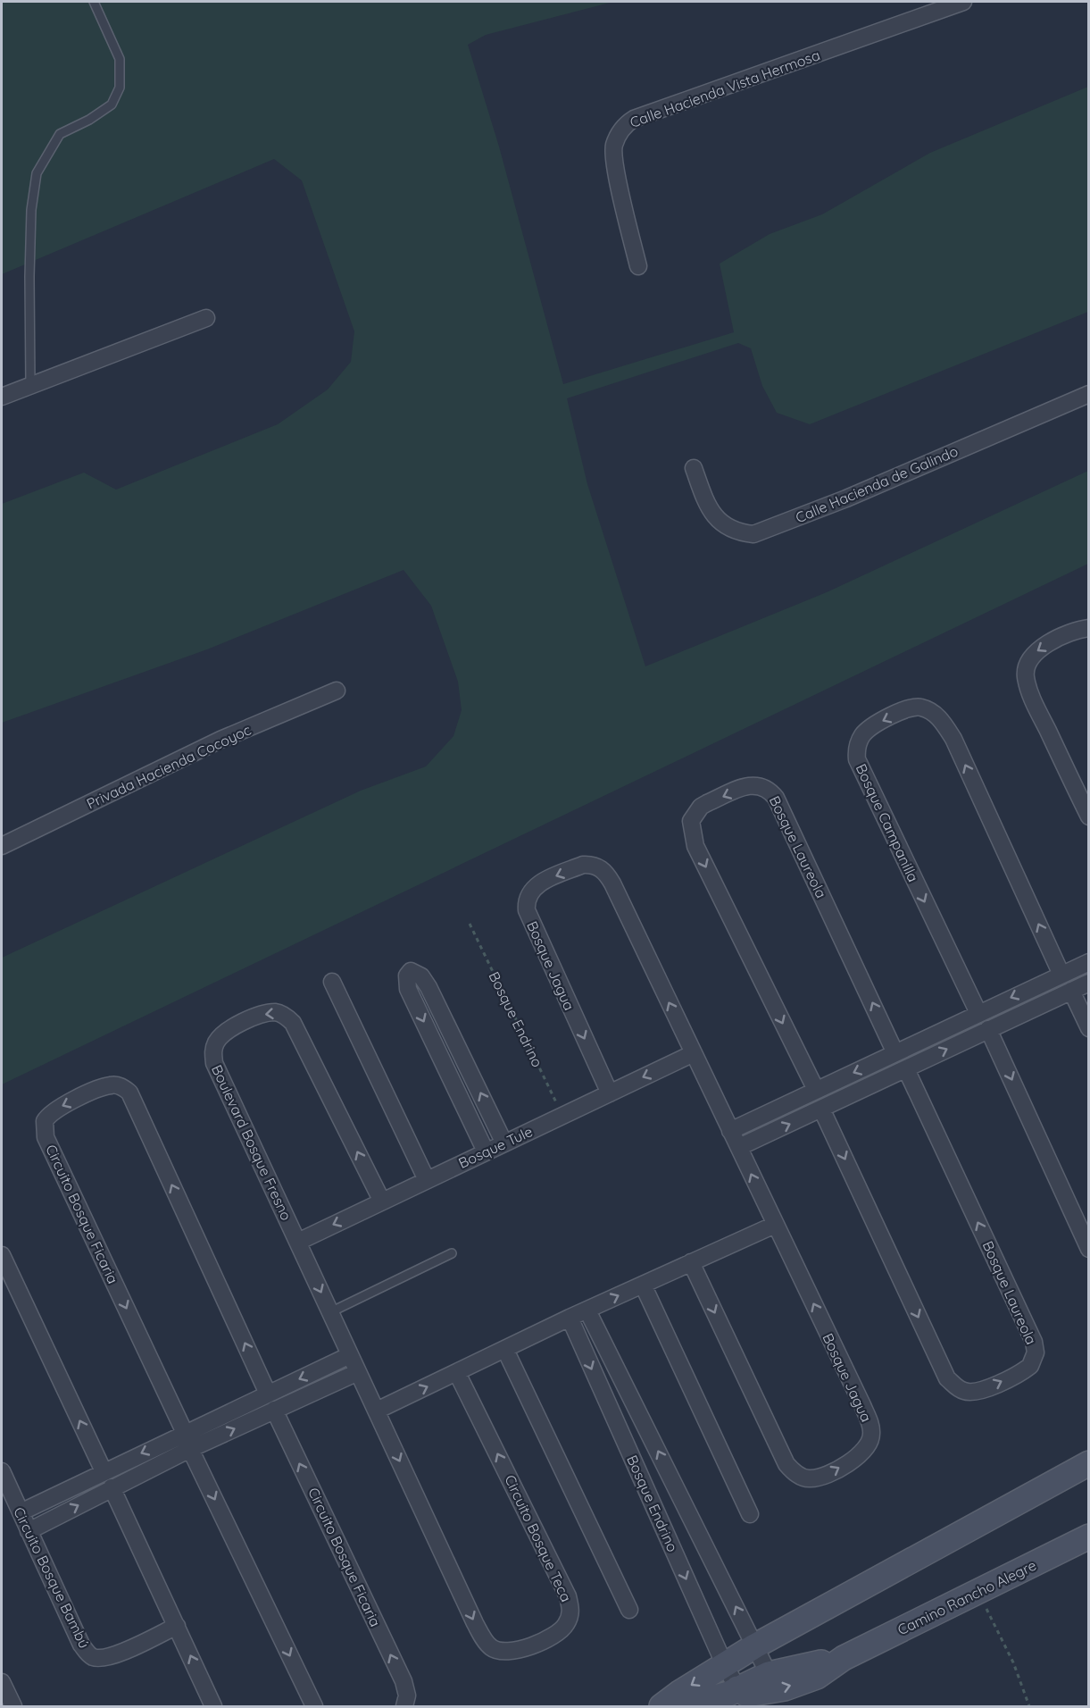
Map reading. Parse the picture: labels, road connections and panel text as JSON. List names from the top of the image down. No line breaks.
{"streets":{"street":["Calle Hacienda Vista Hermosa","Calle Hacienda de Galindo","Privada Hacienda Cocoyoc","Bosque Campanilla","Bosque Laureola","Bosque Jagua","Bosque Endrino","Boulevard Bosque Fresno","Bosque Tule","Circuito Bosque Ficaria","Circuito Bosque Teca","Circuito Bosque Bambú","Camino Rancho Alegre"]},"crossings":[["Bosque Jagua","Bosque Tule"],["Bosque Endrino","Bosque Tule"],["Bosque Endrino","Camino Rancho Alegre"],["Boulevard Bosque Fresno","Bosque Tule"]],"one_way":["Bosque Tule"]}
